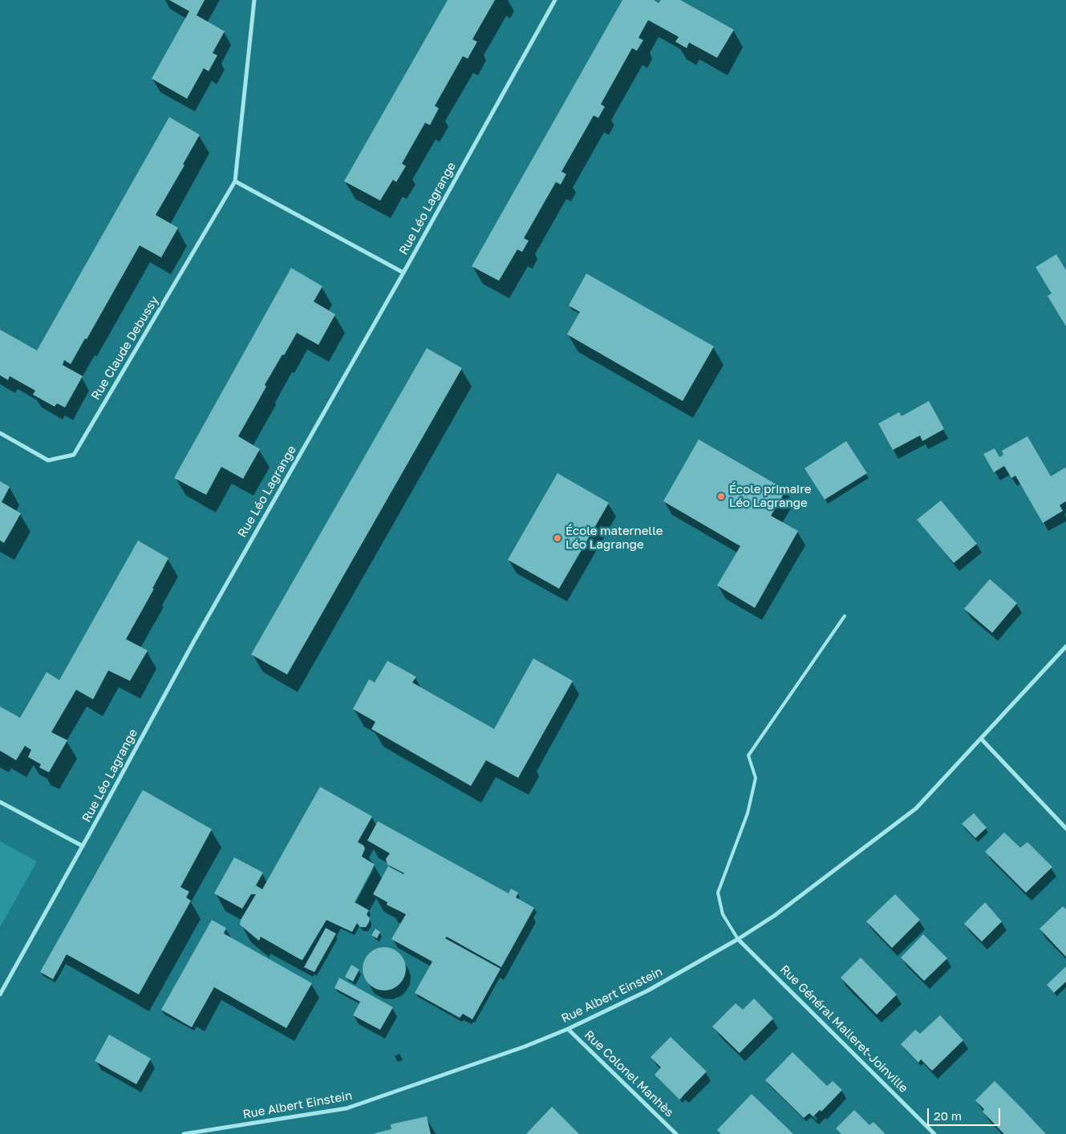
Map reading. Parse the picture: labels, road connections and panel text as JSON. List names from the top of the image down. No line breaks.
{"streets":{"street":["Rue Léo Lagrange","Rue Claude Debussy","Rue Albert Einstein","Rue Général Malleret-Joinville","Rue Colonel Manhès"]},"crossings":[["Rue Albert Einstein","Rue Général Malleret-Joinville"],["Rue Albert Einstein","Rue Colonel Manhès"]],"places":["École primaire Léo Lagrange","École maternelle Léo Lagrange"],"scale_bar":"20 m"}
